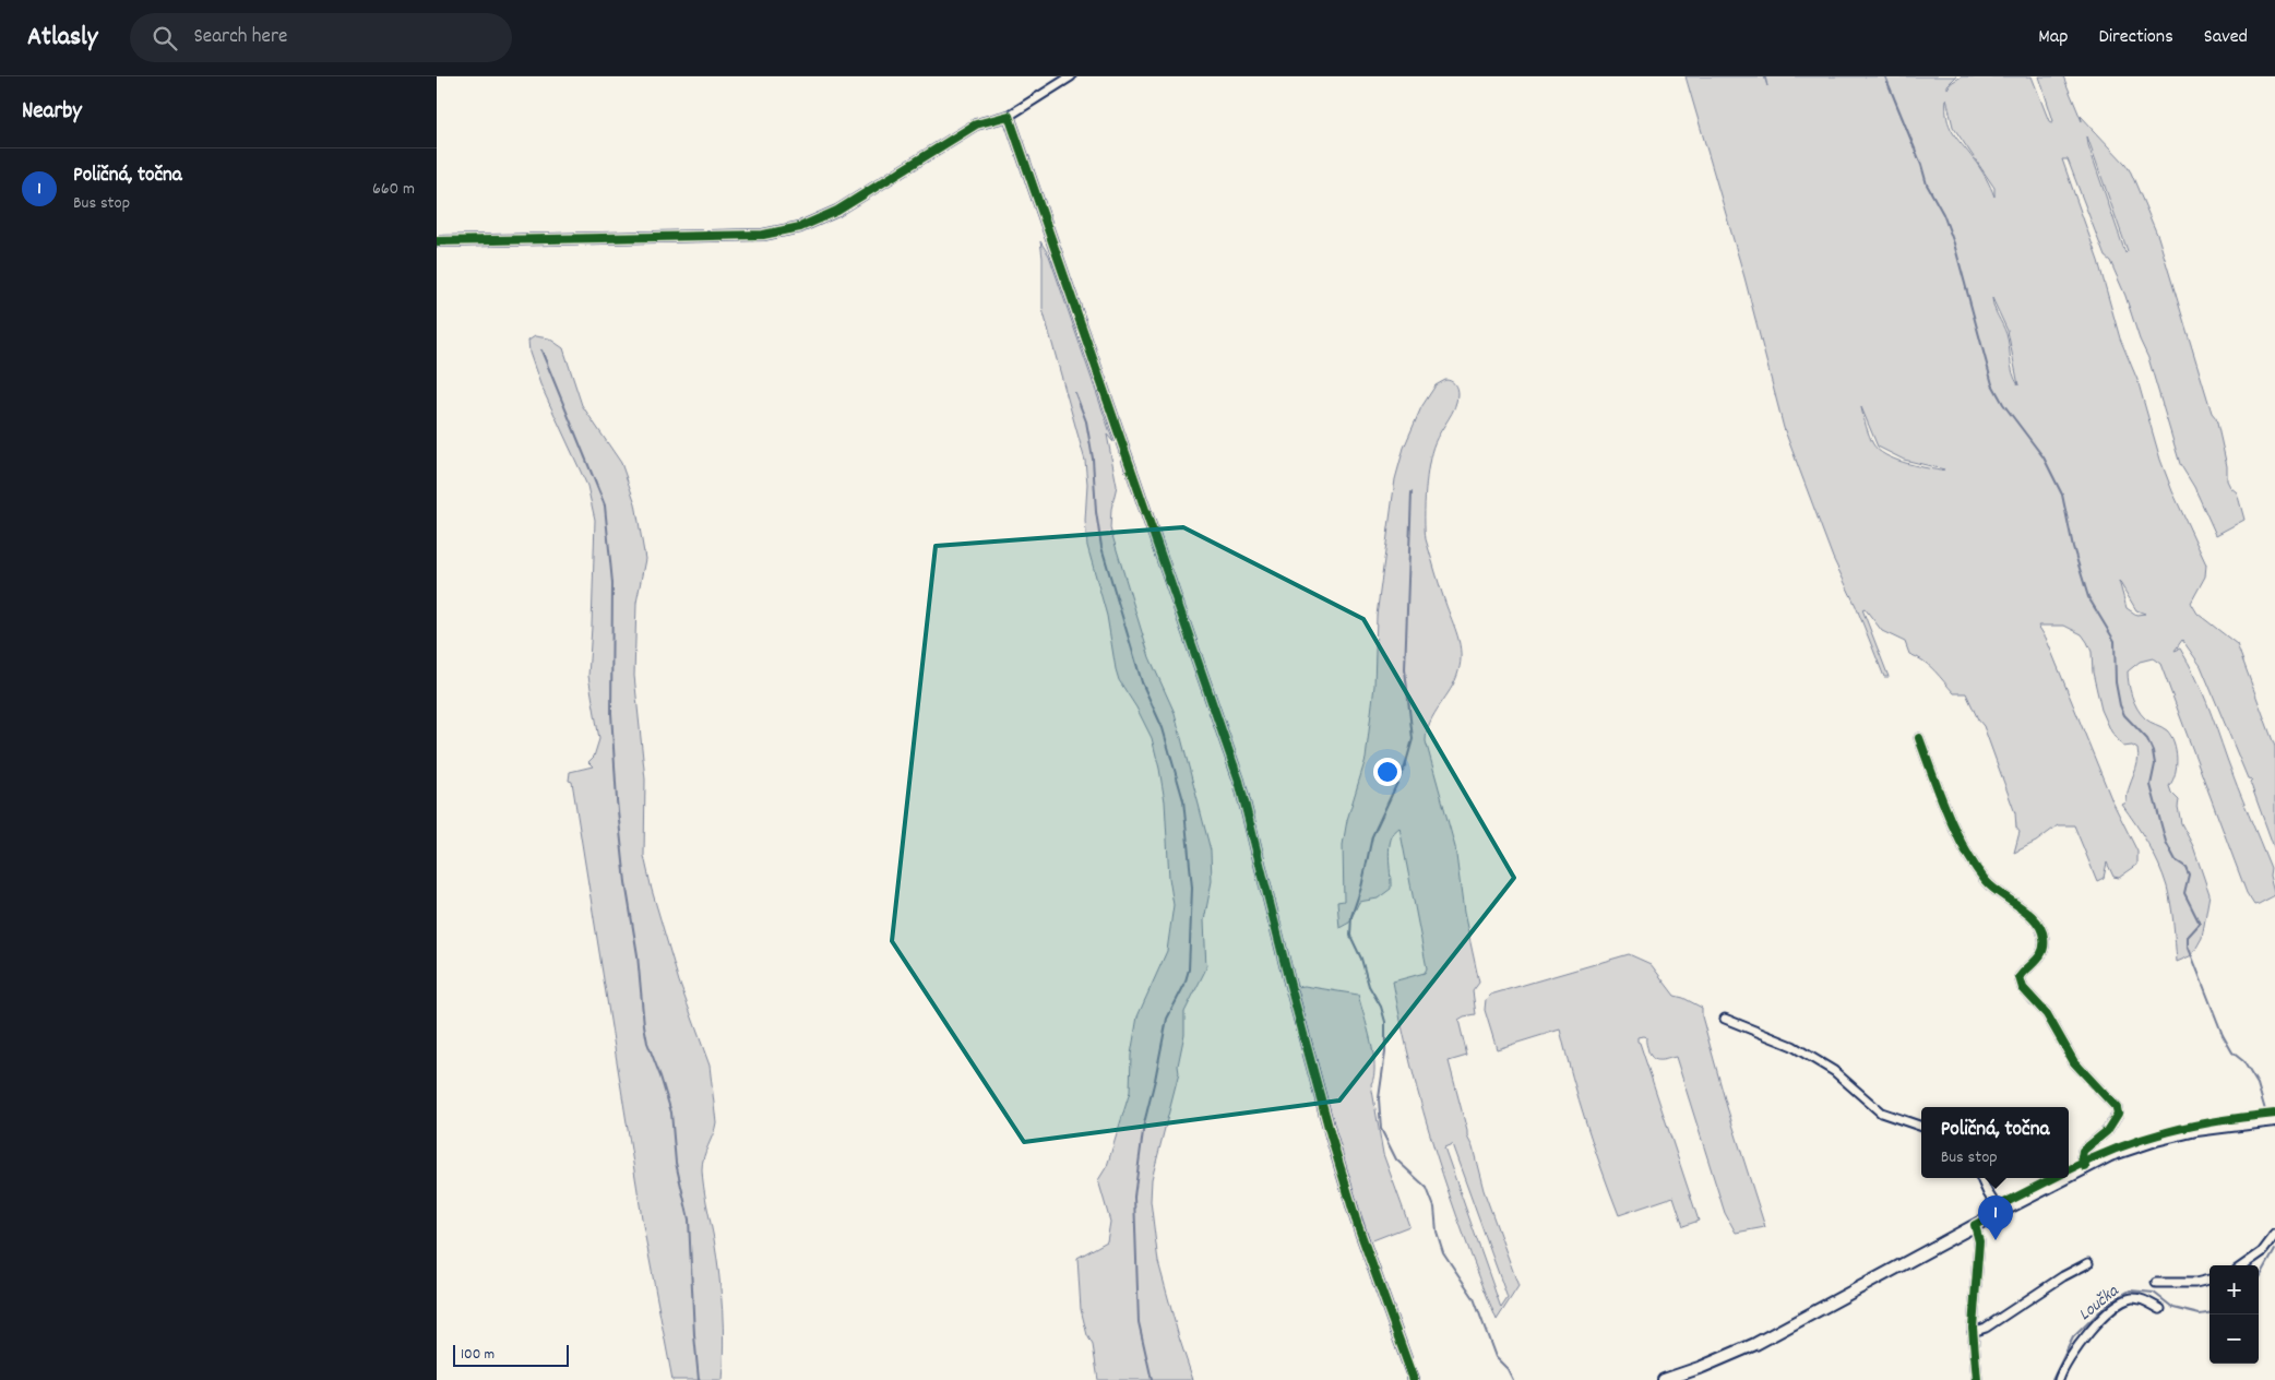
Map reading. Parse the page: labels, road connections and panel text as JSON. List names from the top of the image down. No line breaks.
{"water":["Loučka"],"scale_bar":"100 m","page":{"header":"Atlasly","search":"Search here","nav":["Map","Directions","Saved"],"heading":"Nearby","list":[{"mark":"1","name":"Poličná, točna","note":"Bus stop","value":"660 m"}],"popup":["Poličná, točna","Bus stop"],"pins":"1","map_buttons":["+","−"],"scale":"100 m"}}
